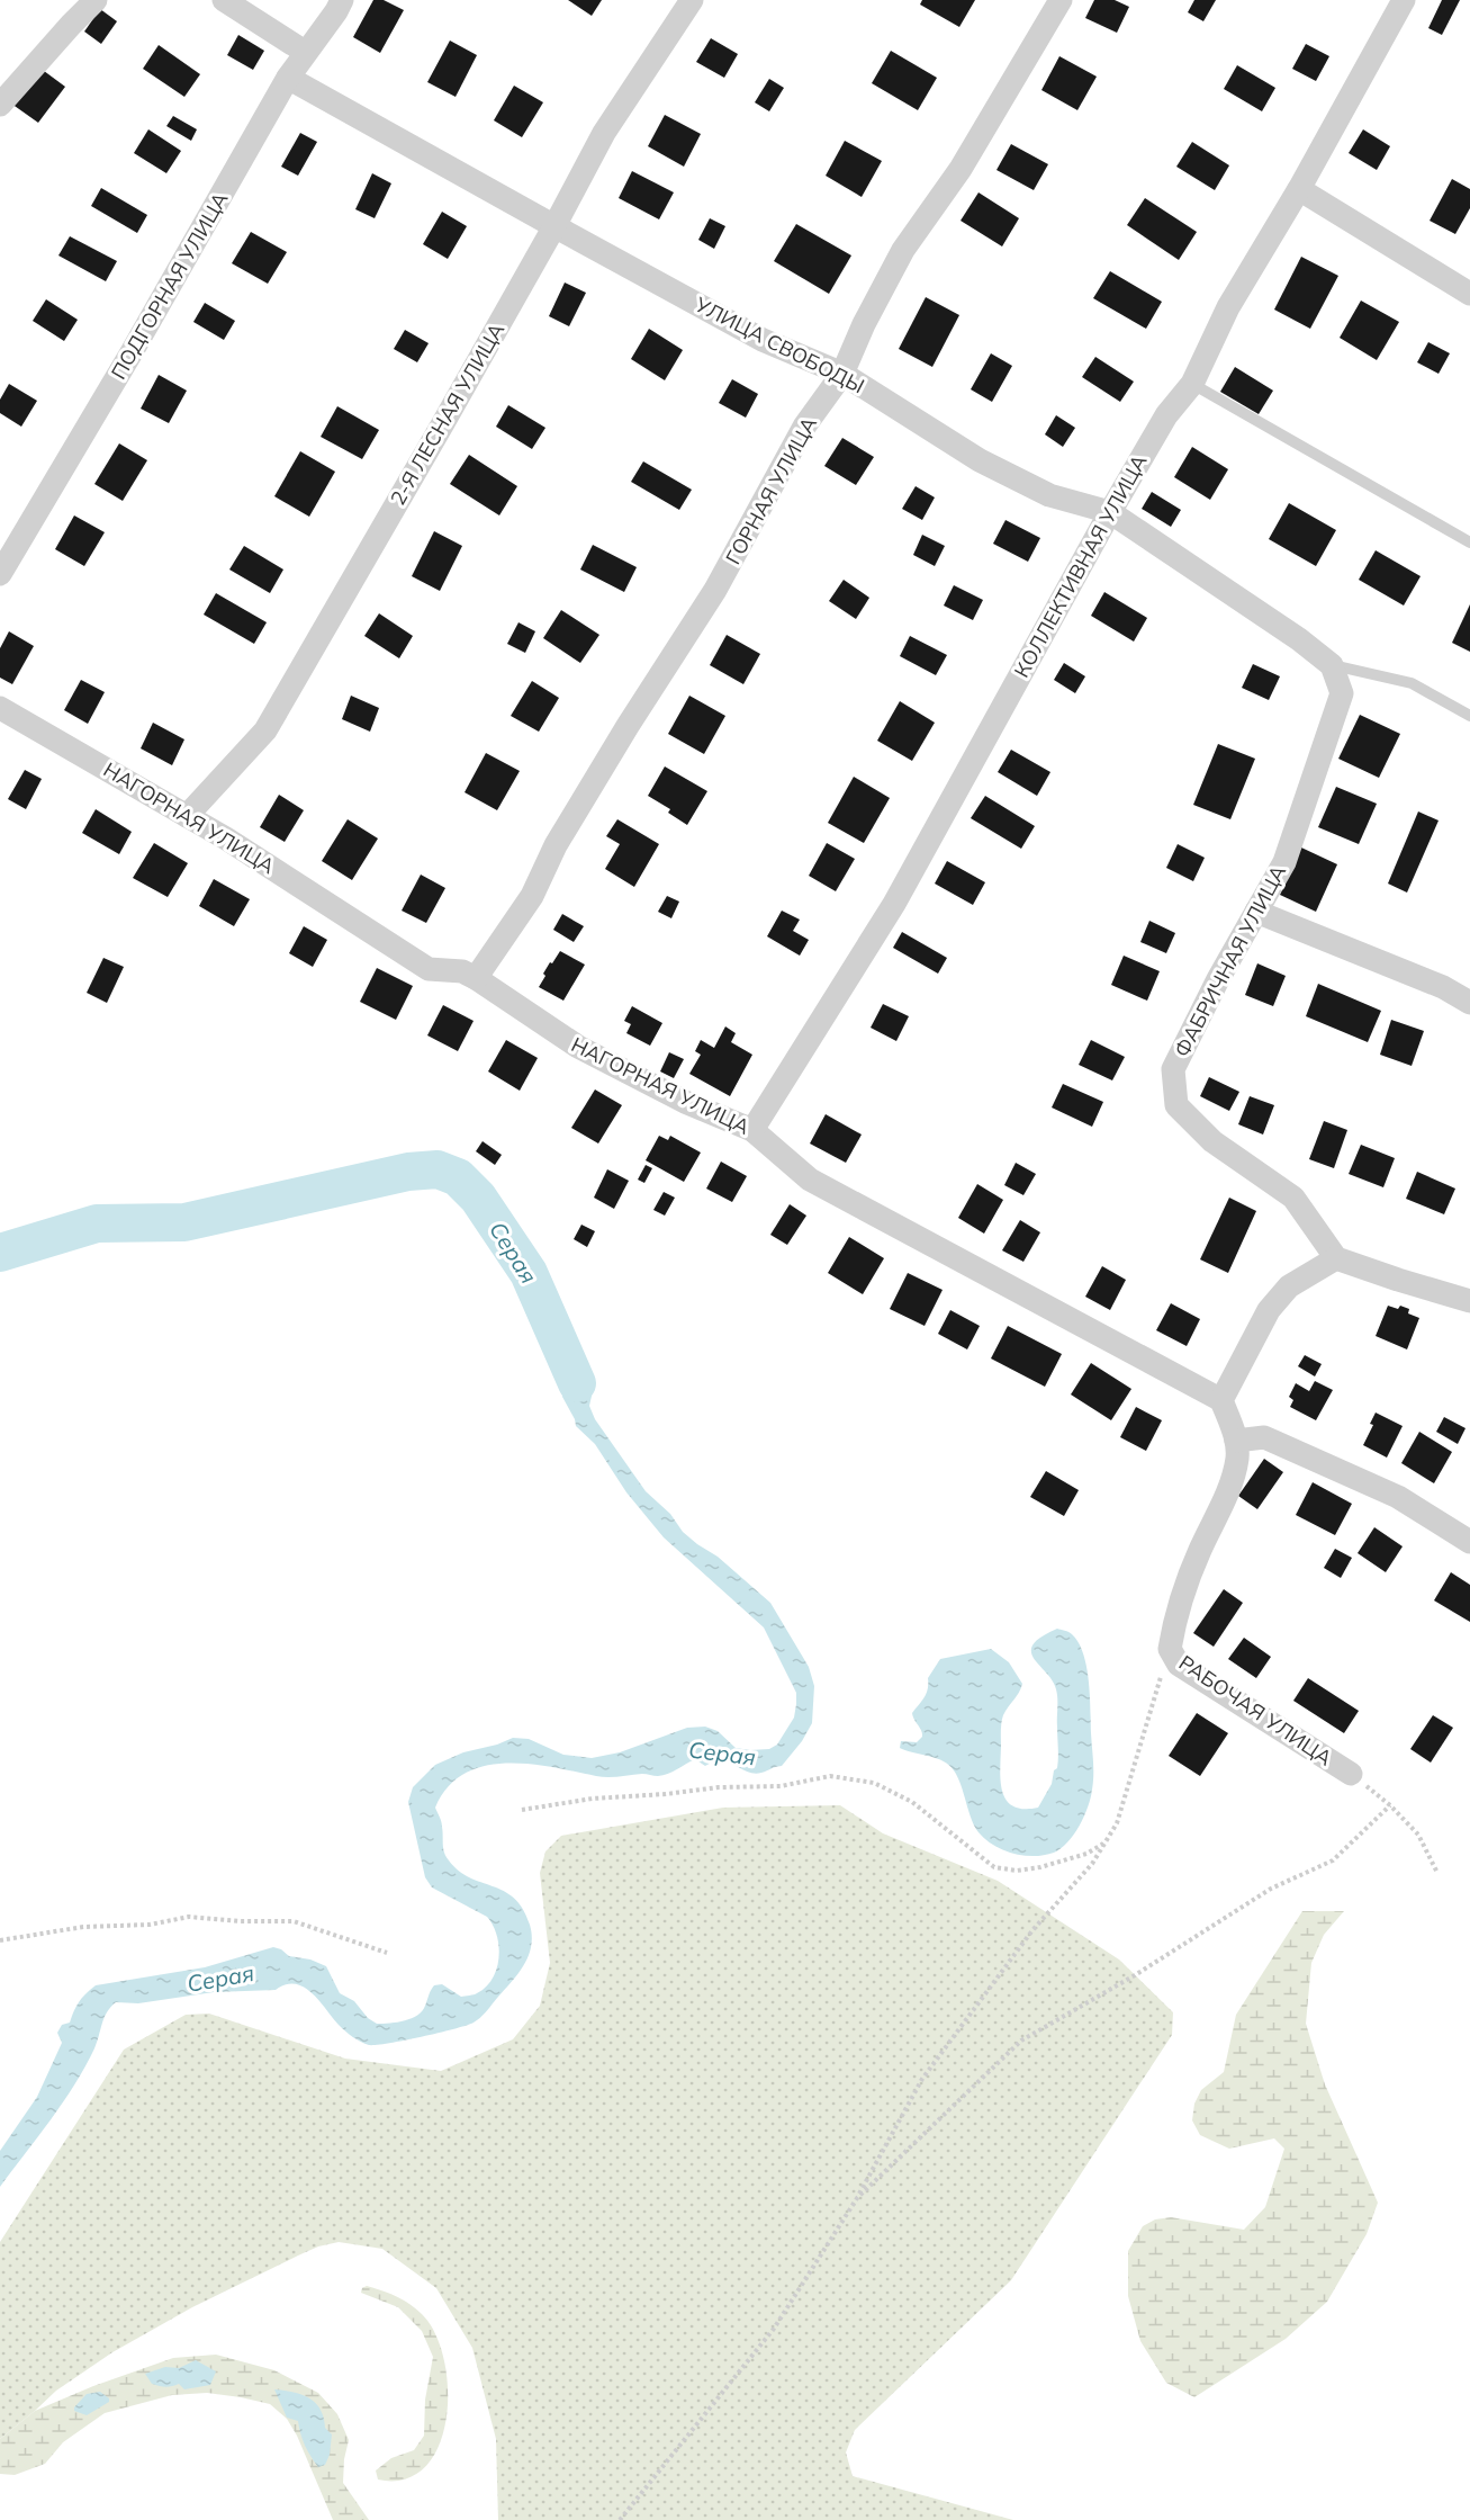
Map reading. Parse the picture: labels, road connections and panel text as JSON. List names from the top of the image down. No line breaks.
{"streets":{"street":["ПОДГОРНАЯ УЛИЦА","УЛИЦА СВОБОДЫ","2-Я ЛЕСНАЯ УЛИЦА","ГОРНАЯ УЛИЦА","КОЛЛЕКТИВНАЯ УЛИЦА","НАГОРНАЯ УЛИЦА","ФАБРИЧНАЯ УЛИЦА","РАБОЧАЯ УЛИЦА"]},"crossings":[["ПОДГОРНАЯ УЛИЦА","УЛИЦА СВОБОДЫ"],["УЛИЦА СВОБОДЫ","2-Я ЛЕСНАЯ УЛИЦА"],["УЛИЦА СВОБОДЫ","ГОРНАЯ УЛИЦА"],["УЛИЦА СВОБОДЫ","КОЛЛЕКТИВНАЯ УЛИЦА"],["УЛИЦА СВОБОДЫ","ФАБРИЧНАЯ УЛИЦА"],["2-Я ЛЕСНАЯ УЛИЦА","НАГОРНАЯ УЛИЦА"],["ГОРНАЯ УЛИЦА","НАГОРНАЯ УЛИЦА"],["КОЛЛЕКТИВНАЯ УЛИЦА","НАГОРНАЯ УЛИЦА"],["НАГОРНАЯ УЛИЦА","РАБОЧАЯ УЛИЦА"]],"water":["Серая"]}
